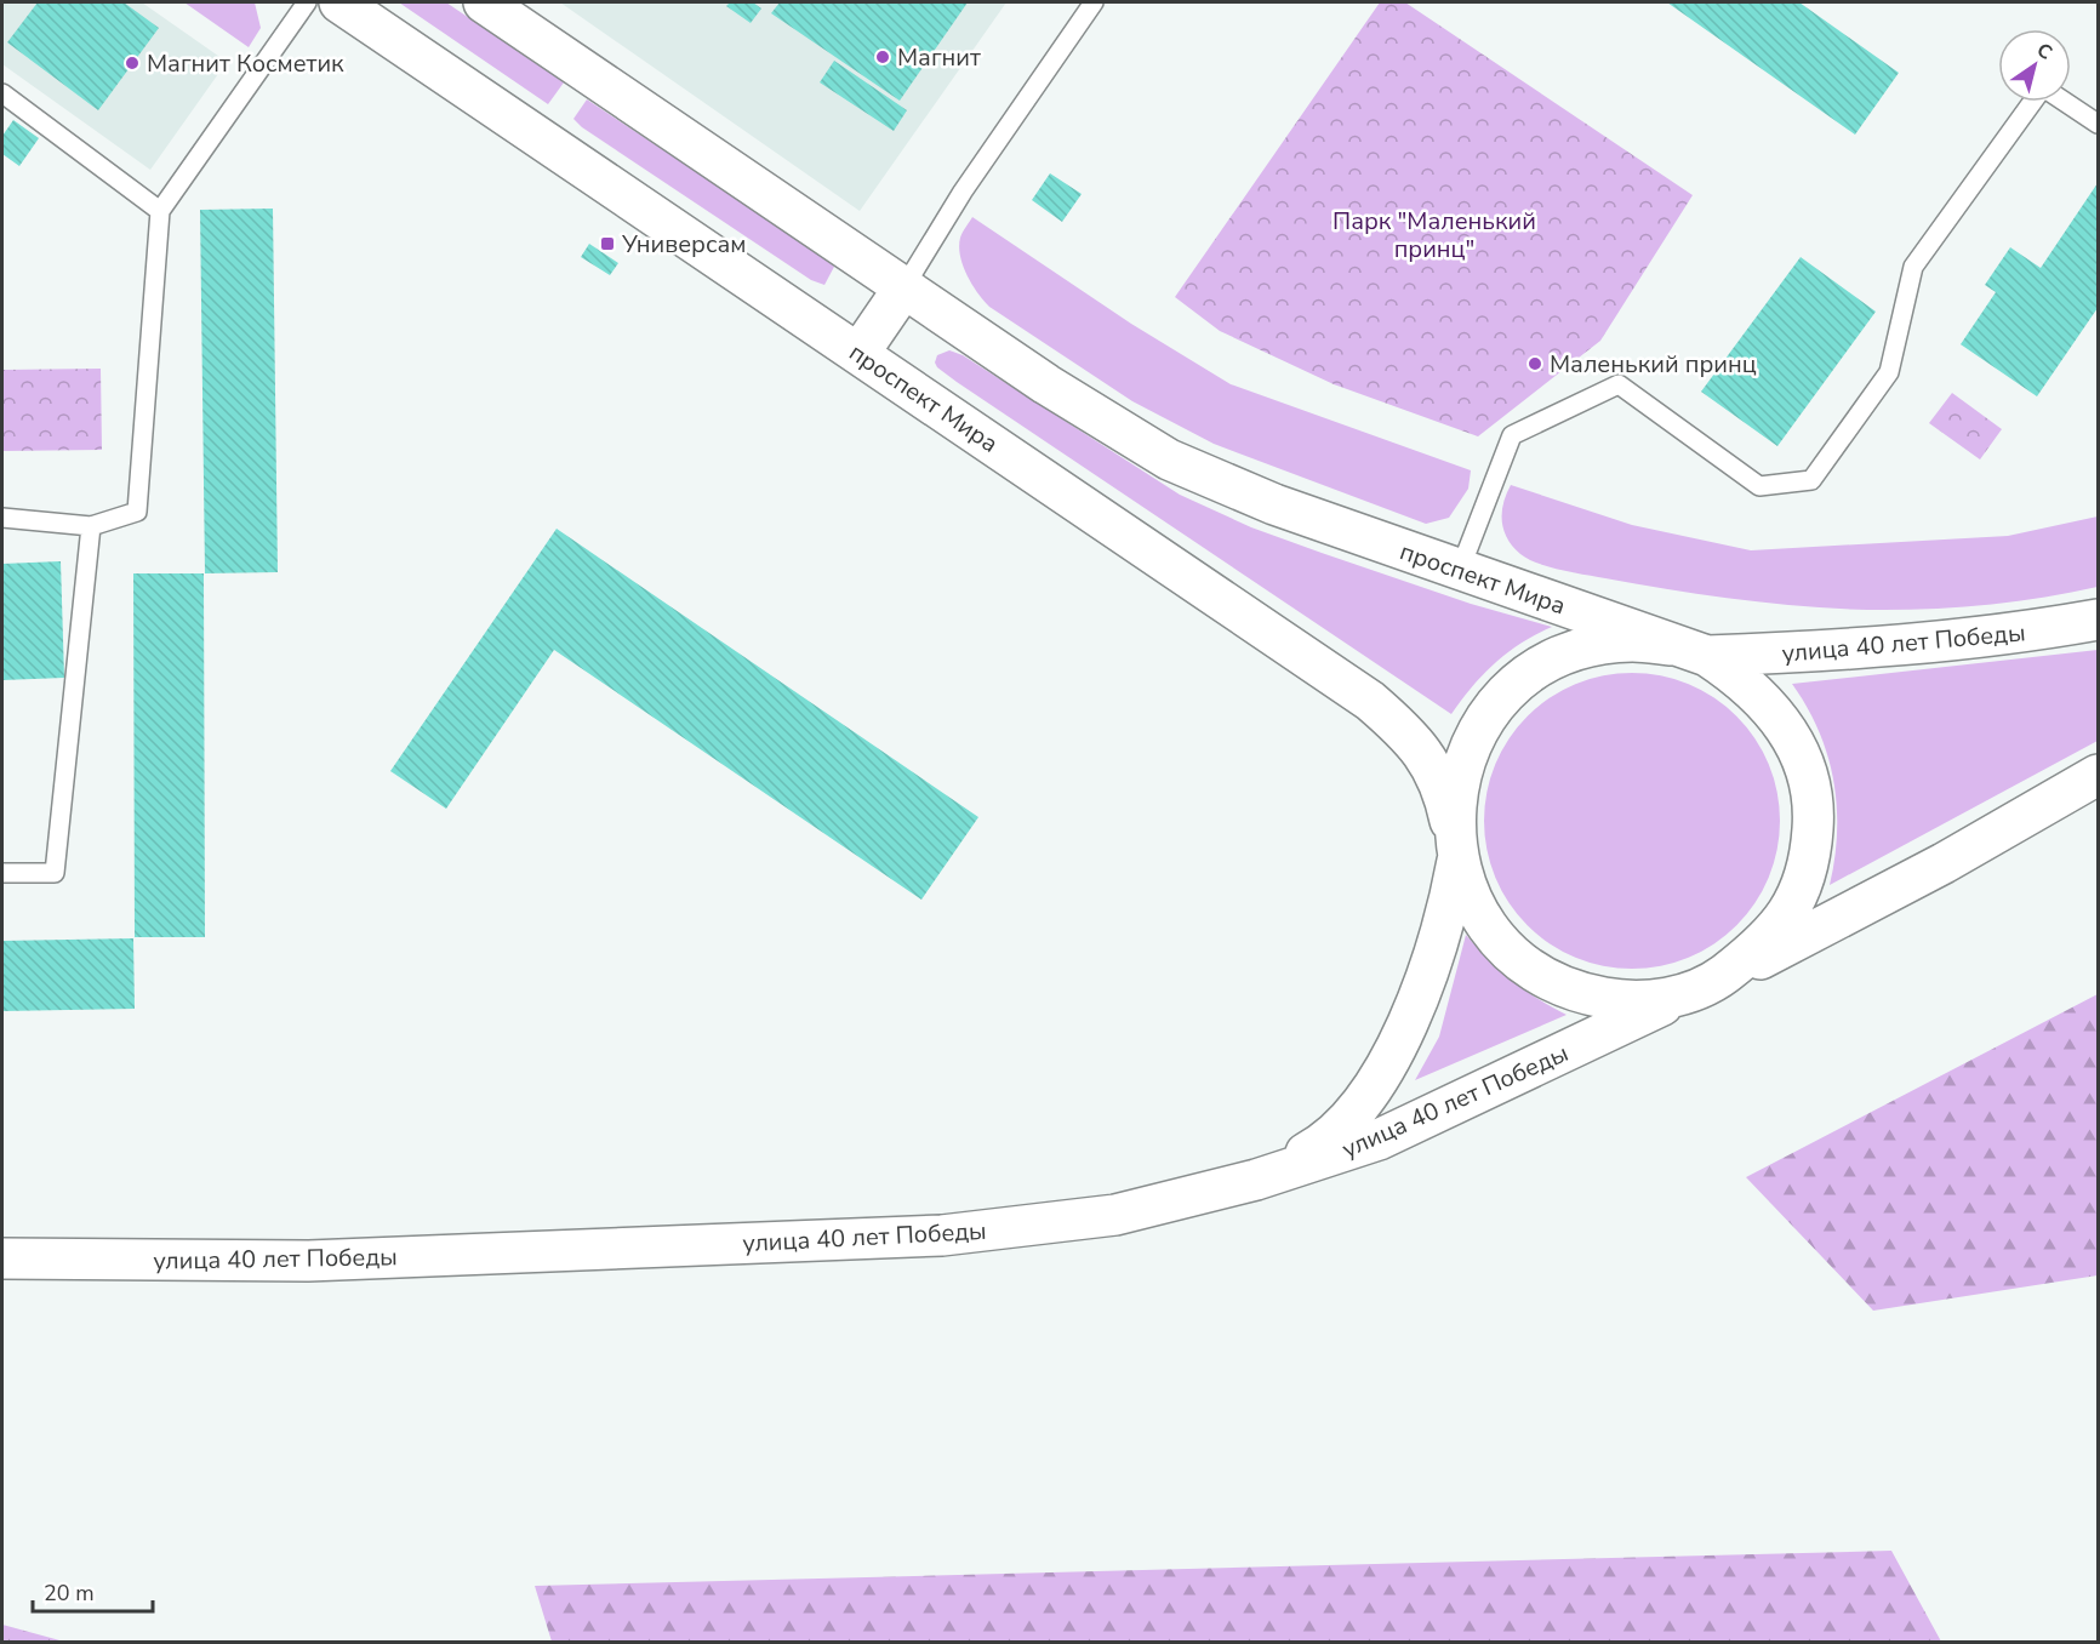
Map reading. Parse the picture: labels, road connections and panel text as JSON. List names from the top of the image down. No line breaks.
{"streets":{"street":["проспект Мира","улица 40 лет Победы"]},"crossings":[["проспект Мира","улица 40 лет Победы"]],"parks":["Парк \"Маленький принц\""],"places":{"other":["Магнит","Магнит Косметик","Маленький принц"],"transit":["Универсам"]},"scale_bar":"20 m","north":"top right"}
